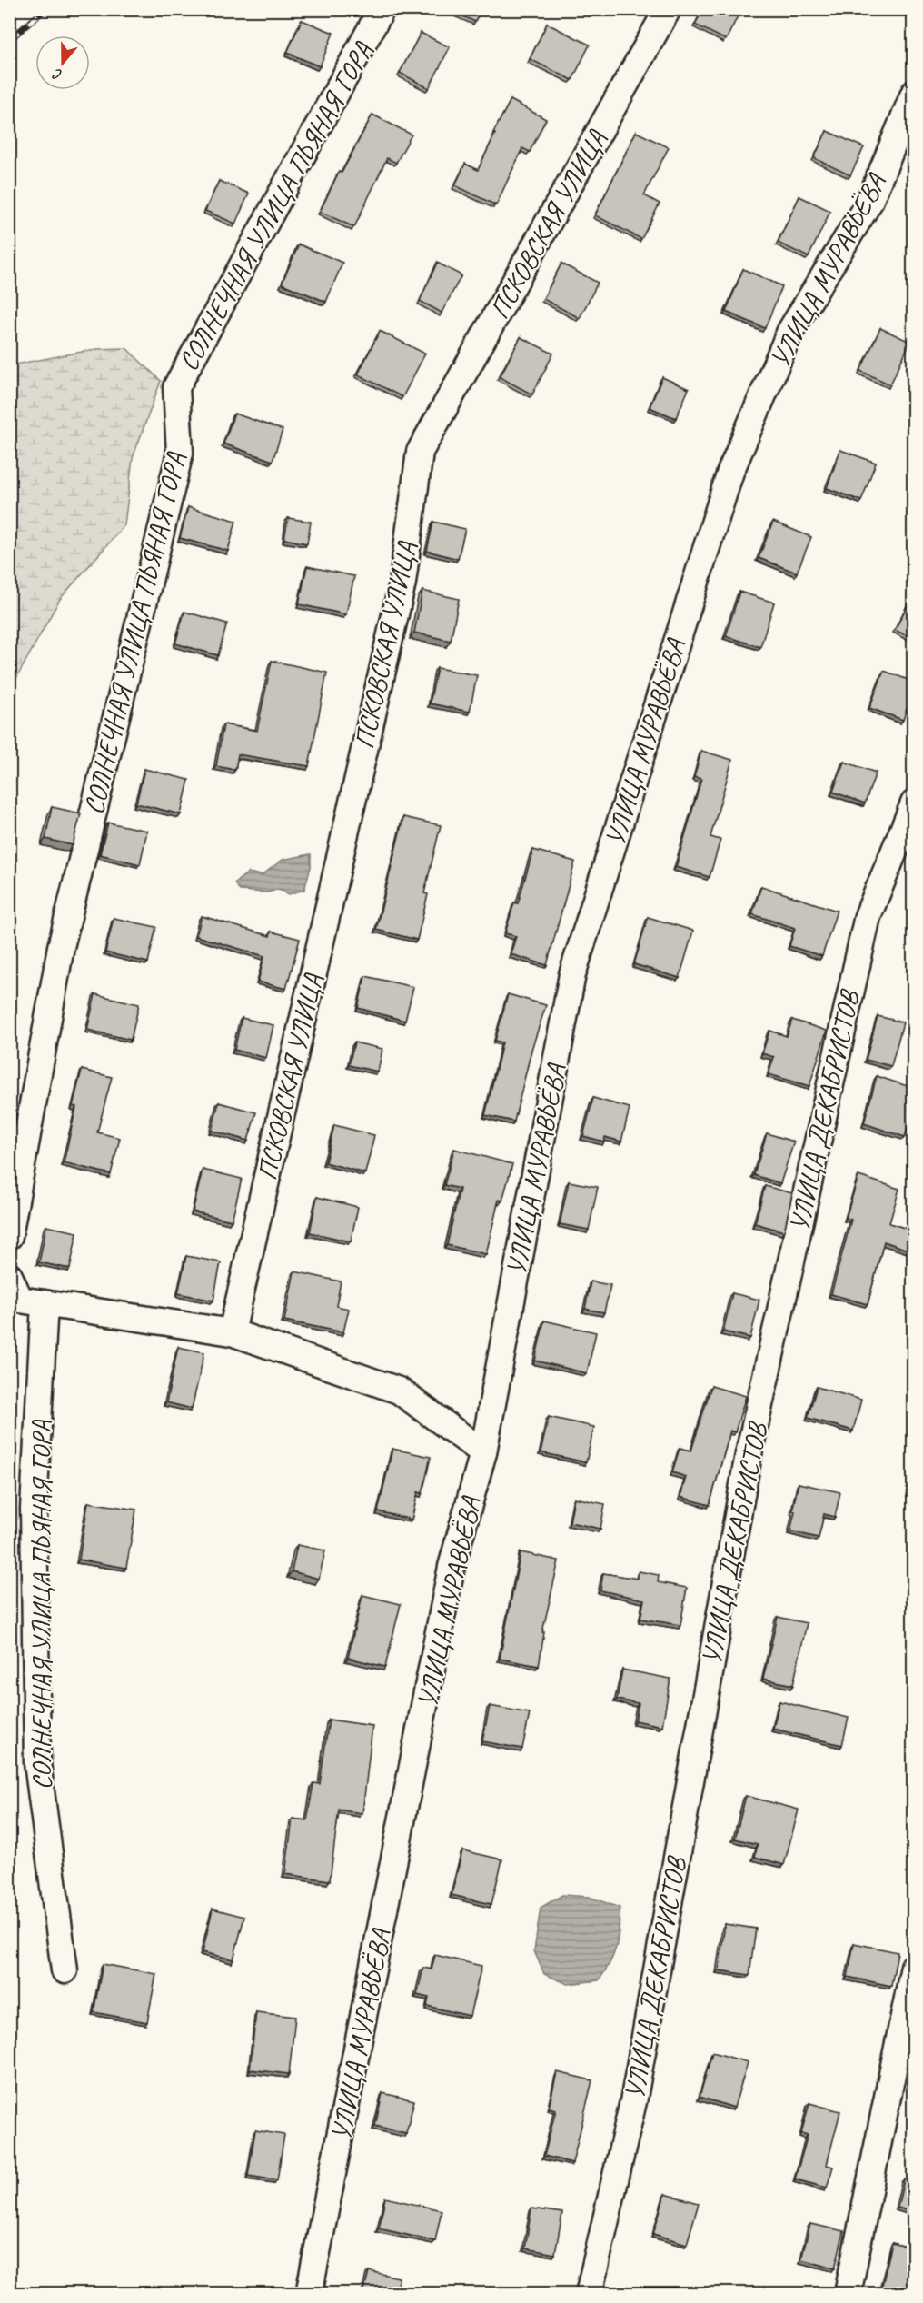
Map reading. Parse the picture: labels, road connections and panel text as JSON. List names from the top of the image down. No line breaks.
{"streets":{"street":["СОЛНЕЧНАЯ УЛИЦА ПЬЯНАЯ ГОРА","ПСКОВСКАЯ УЛИЦА","УЛИЦА МУРАВЬЁВА","УЛИЦА ДЕКАБРИСТОВ"]},"north":"bottom"}
